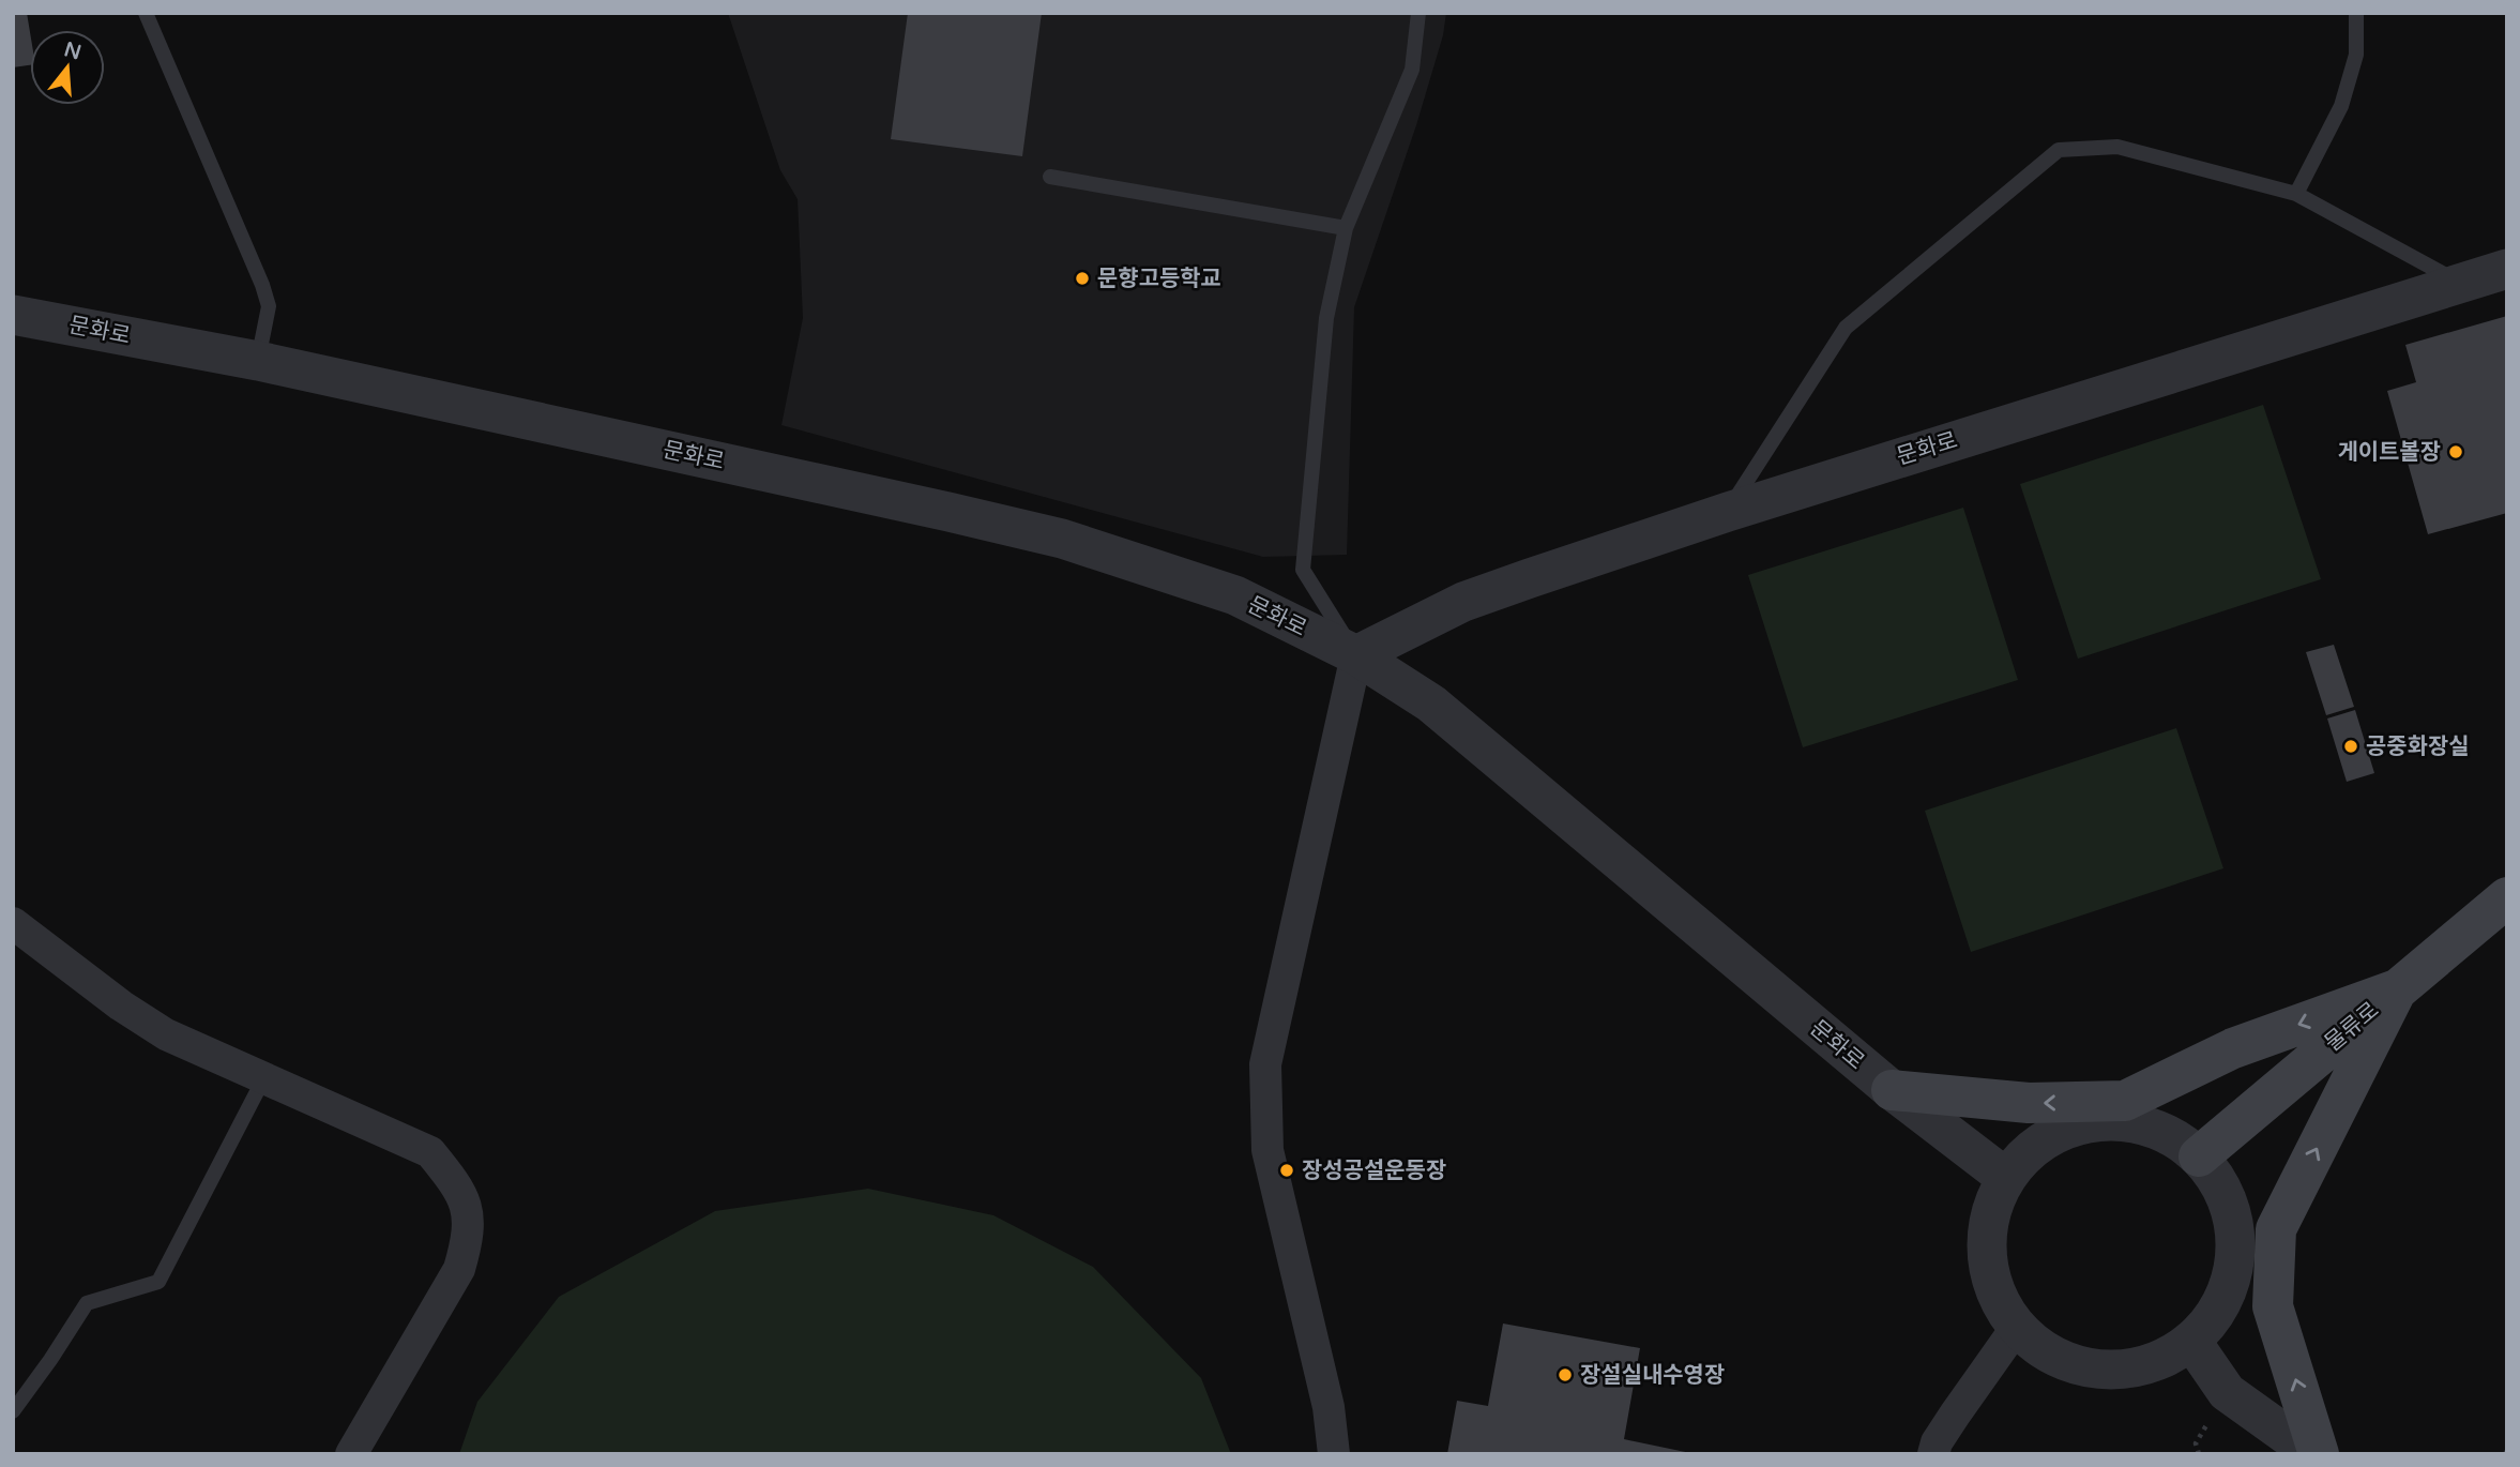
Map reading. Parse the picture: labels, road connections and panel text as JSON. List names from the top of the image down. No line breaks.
{"streets":{"main road":["물류로"],"street":["문화로"]},"crossings":[["문화로","물류로"]],"places":["문향고등학교","게이트볼장","공중화장실","장성공설운동장","장설실내수영장"],"north":"top"}
